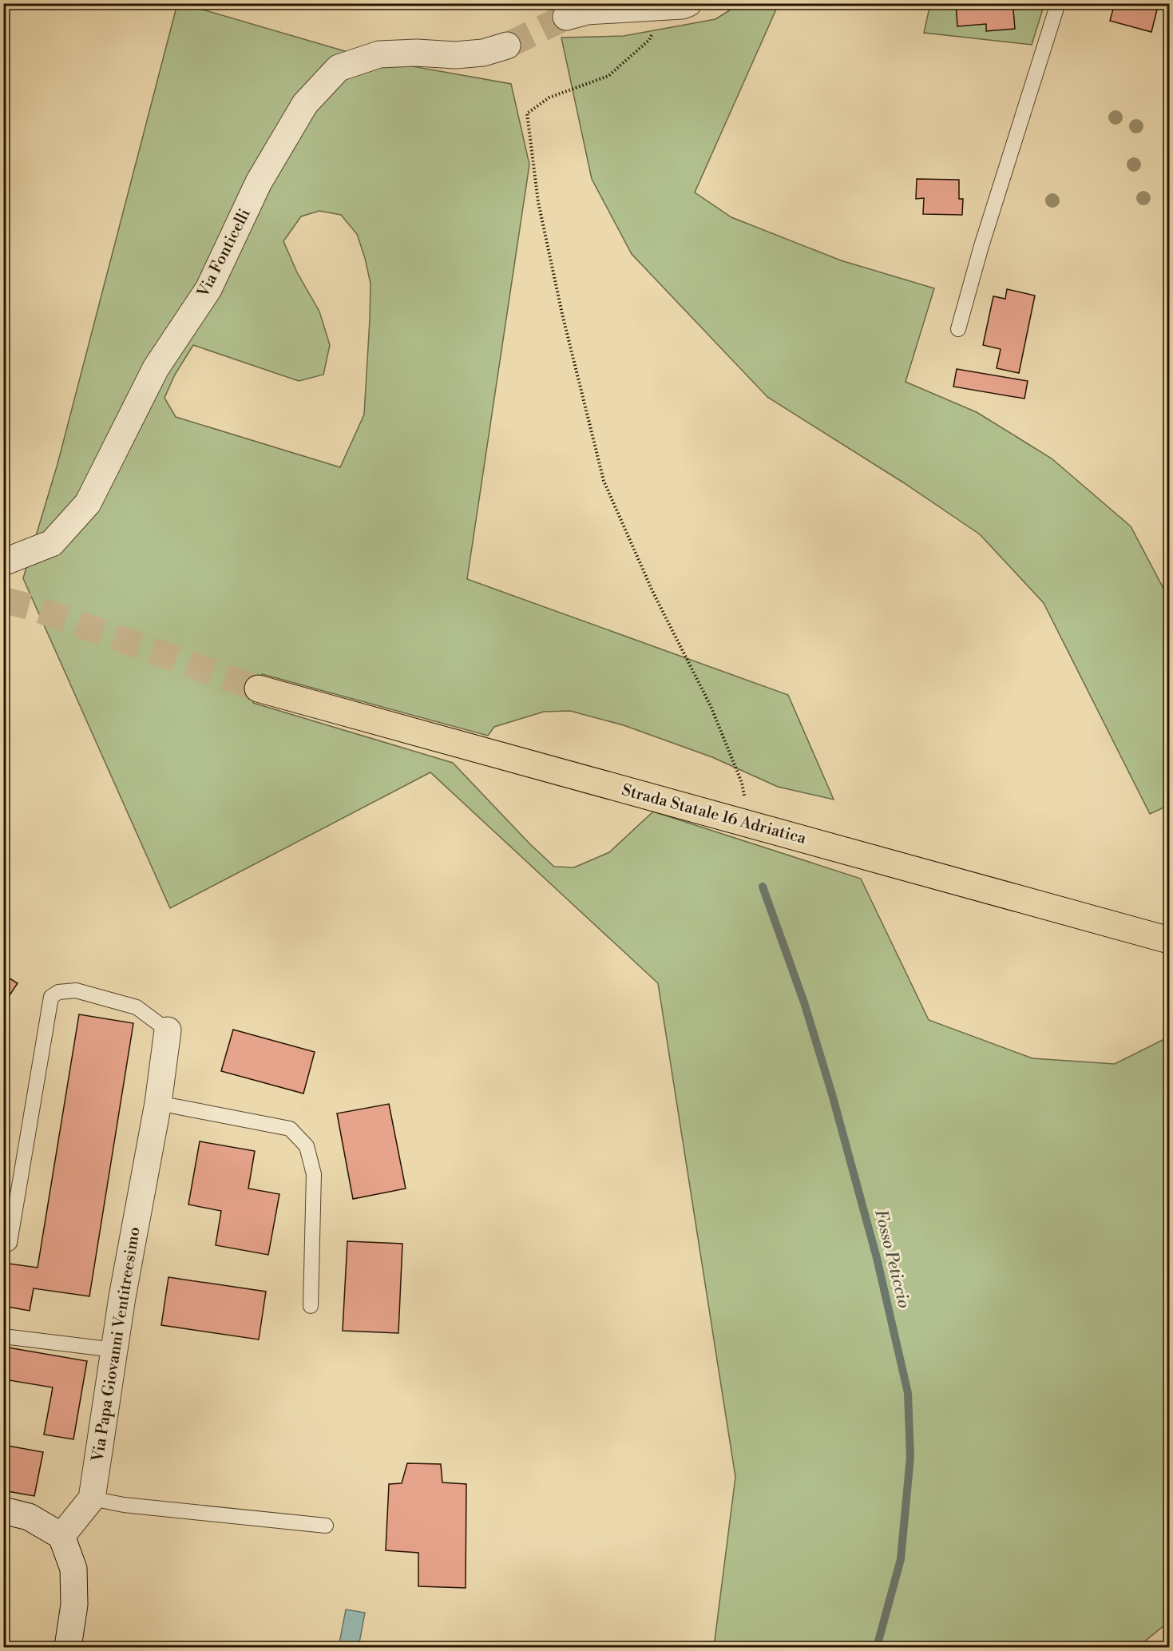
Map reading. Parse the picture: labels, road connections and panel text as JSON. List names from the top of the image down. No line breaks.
{"streets":{"main road":["Strada Statale 16 Adriatica"],"street":["Via Fonticelli","Via Papa Giovanni Ventitreesimo"]},"water":["Fosso Peticcio"]}
